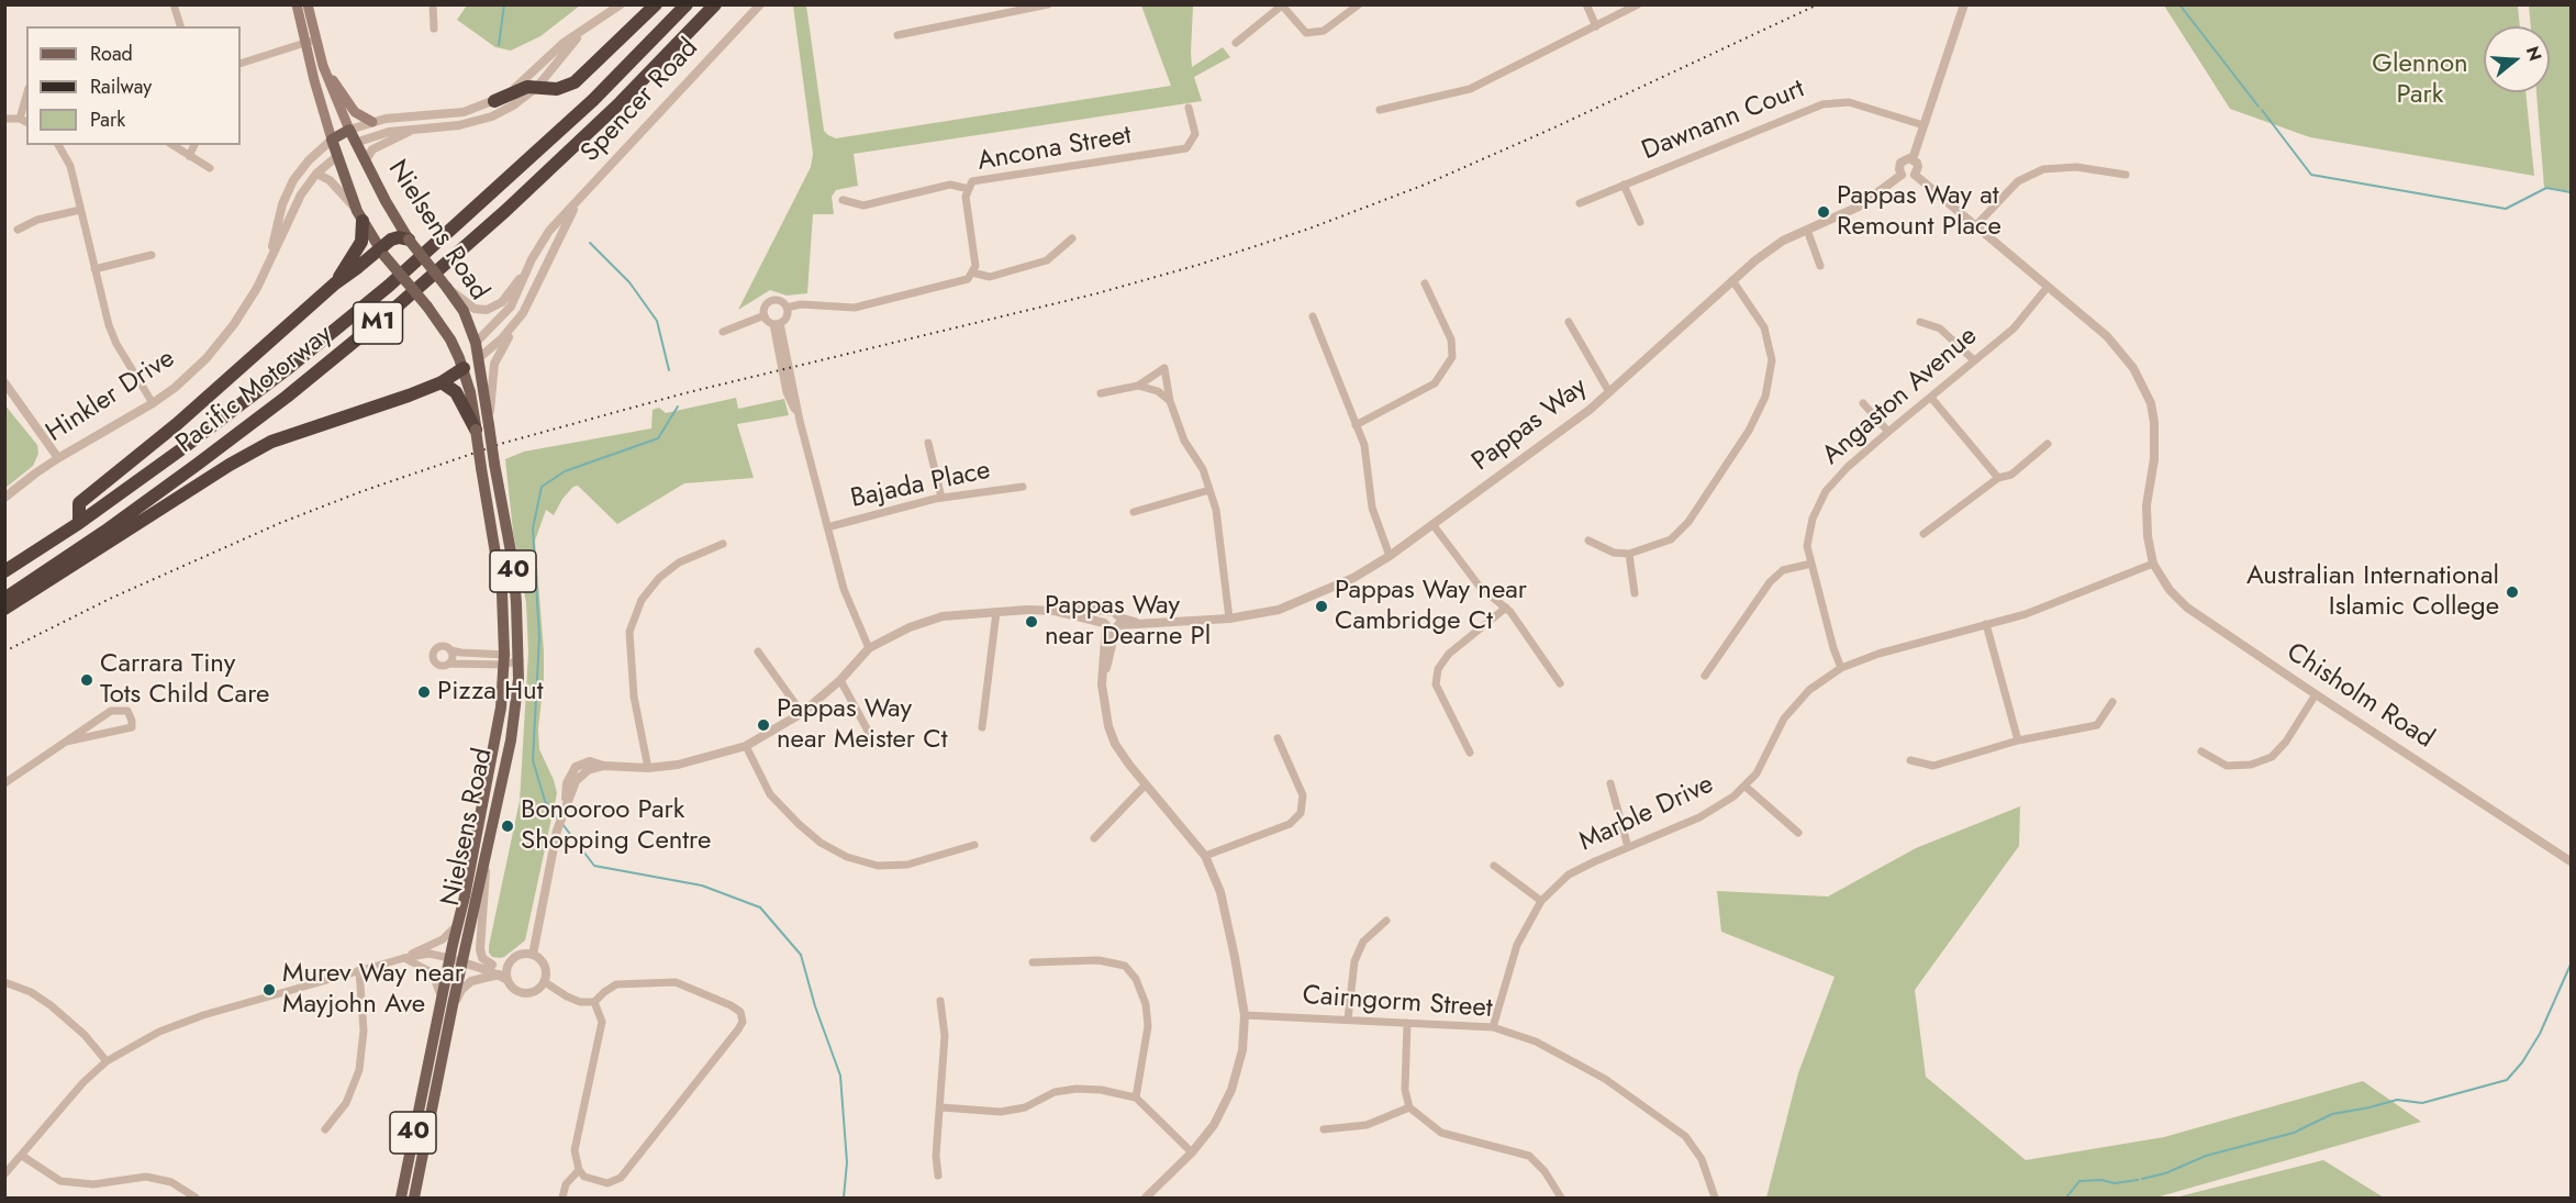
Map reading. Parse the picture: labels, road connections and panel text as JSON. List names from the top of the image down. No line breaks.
{"streets":{"highway":["M1","Pacific Motorway"],"main road":["Nielsens Road","Hinkler Drive","40"],"street":["Spencer Road","Dawnann Court","Ancona Street","Angaston Avenue","Pappas Way","Bajada Place","Chisholm Road","Marble Drive","Cairngorm Street"]},"crossings":[["Spencer Road","Nielsens Road"],["Nielsens Road","Hinkler Drive"],["Nielsens Road","40"],["Hinkler Drive","40"],["Angaston Avenue","Chisholm Road"],["Angaston Avenue","Marble Drive"],["Pappas Way","Chisholm Road"],["Chisholm Road","Marble Drive"],["Marble Drive","Cairngorm Street"]],"parks":["Glennon Park"],"places":["Pappas Way at Remount Place","Australian International Islamic College","Pappas Way near Cambridge Ct","Pappas Way near Dearne Pl","Carrara Tiny Tots Child Care","Pizza Hut","Pappas Way near Meister Ct","Bonooroo Park Shopping Centre","Murev Way near Mayjohn Ave"],"legend":["Road","Railway","Park"],"north":"right"}
